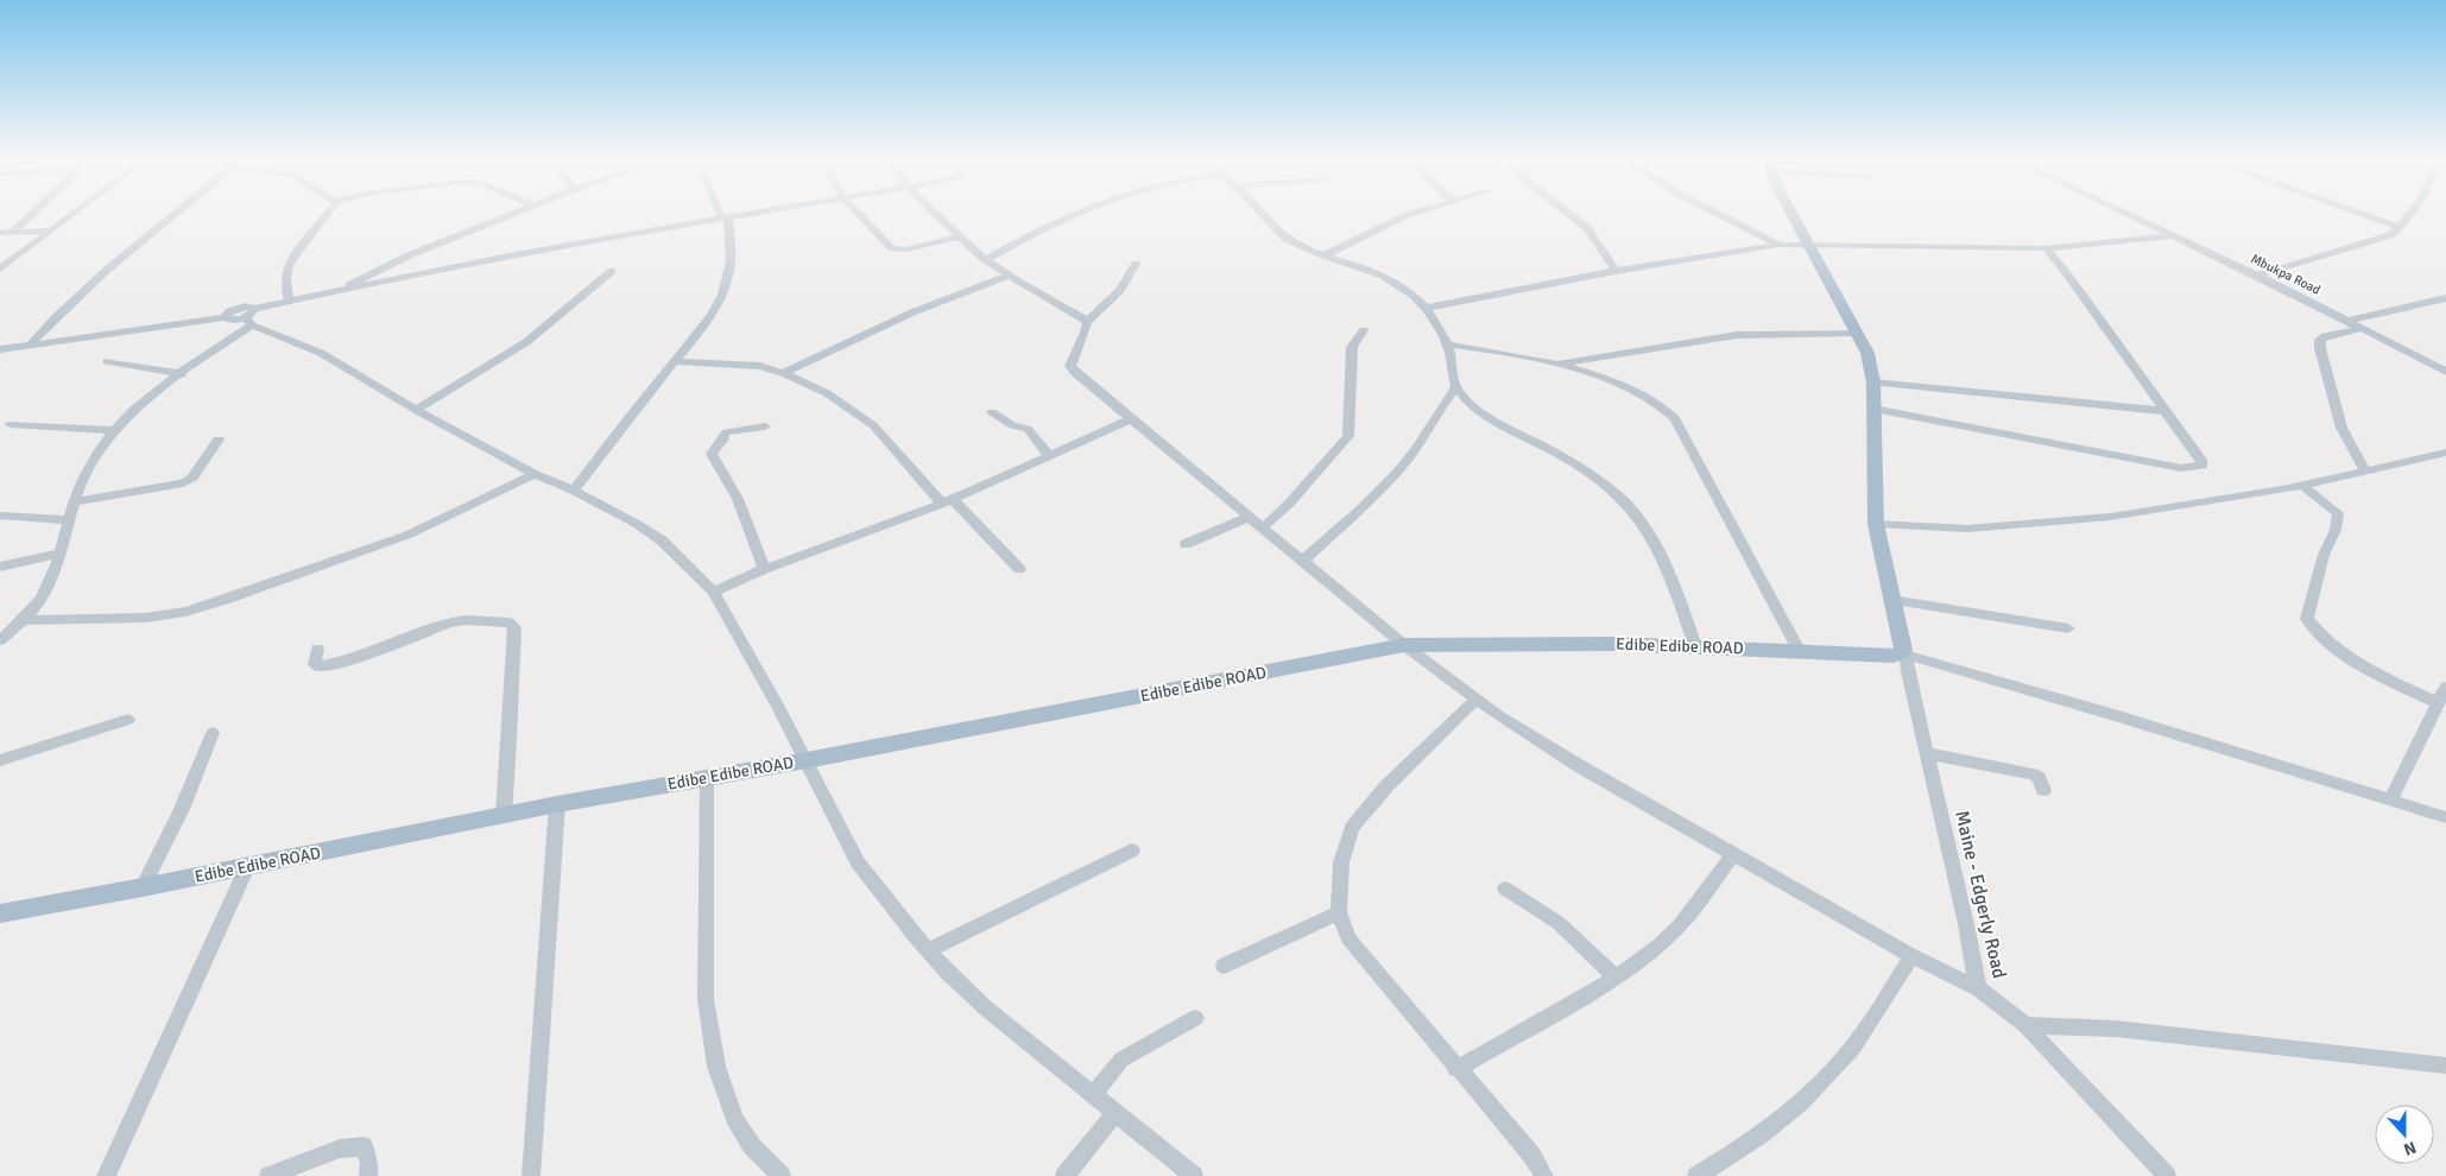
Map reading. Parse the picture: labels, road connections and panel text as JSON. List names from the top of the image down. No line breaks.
{"streets":{"main road":["Edibe Edibe ROAD"],"street":["Mbukpa Road","Maine - Edgerly Road"]},"crossings":[["Edibe Edibe ROAD","Maine - Edgerly Road"]],"north":"bottom"}
